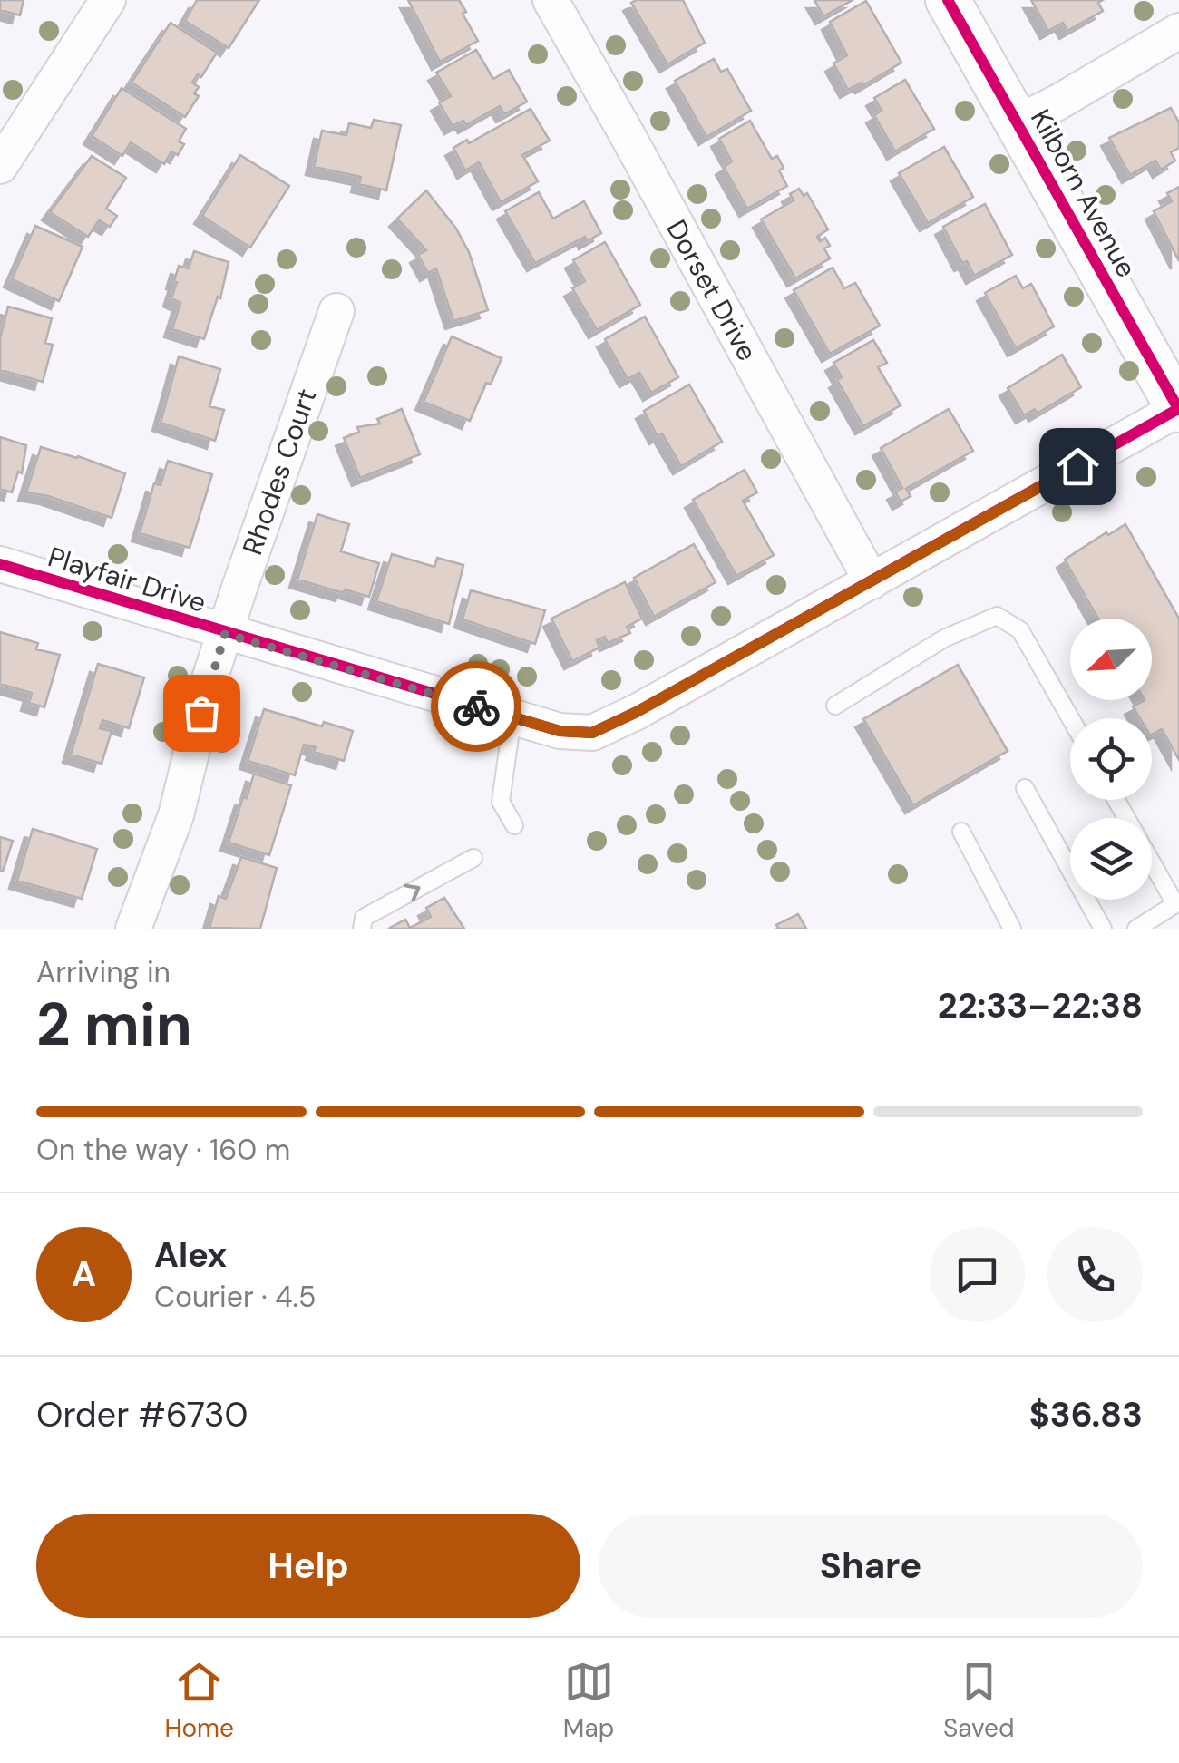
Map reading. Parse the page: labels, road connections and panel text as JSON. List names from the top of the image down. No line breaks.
{"streets":{"street":["Kilborn Avenue","Dorset Drive","Rhodes Court","Playfair Drive"]},"crossings":[["Kilborn Avenue","Playfair Drive"],["Dorset Drive","Playfair Drive"],["Rhodes Court","Playfair Drive"]],"north":"bottom left","page":{"heading":["2 min","Arriving in","22:33–22:38"],"panel":["Alex","Courier · 4.5","Order #6730","$36.83"],"bar":"On the way · 160 m","round":"A","buttons":["Help","Share"],"tabs":["Home","Map","Saved"]}}
